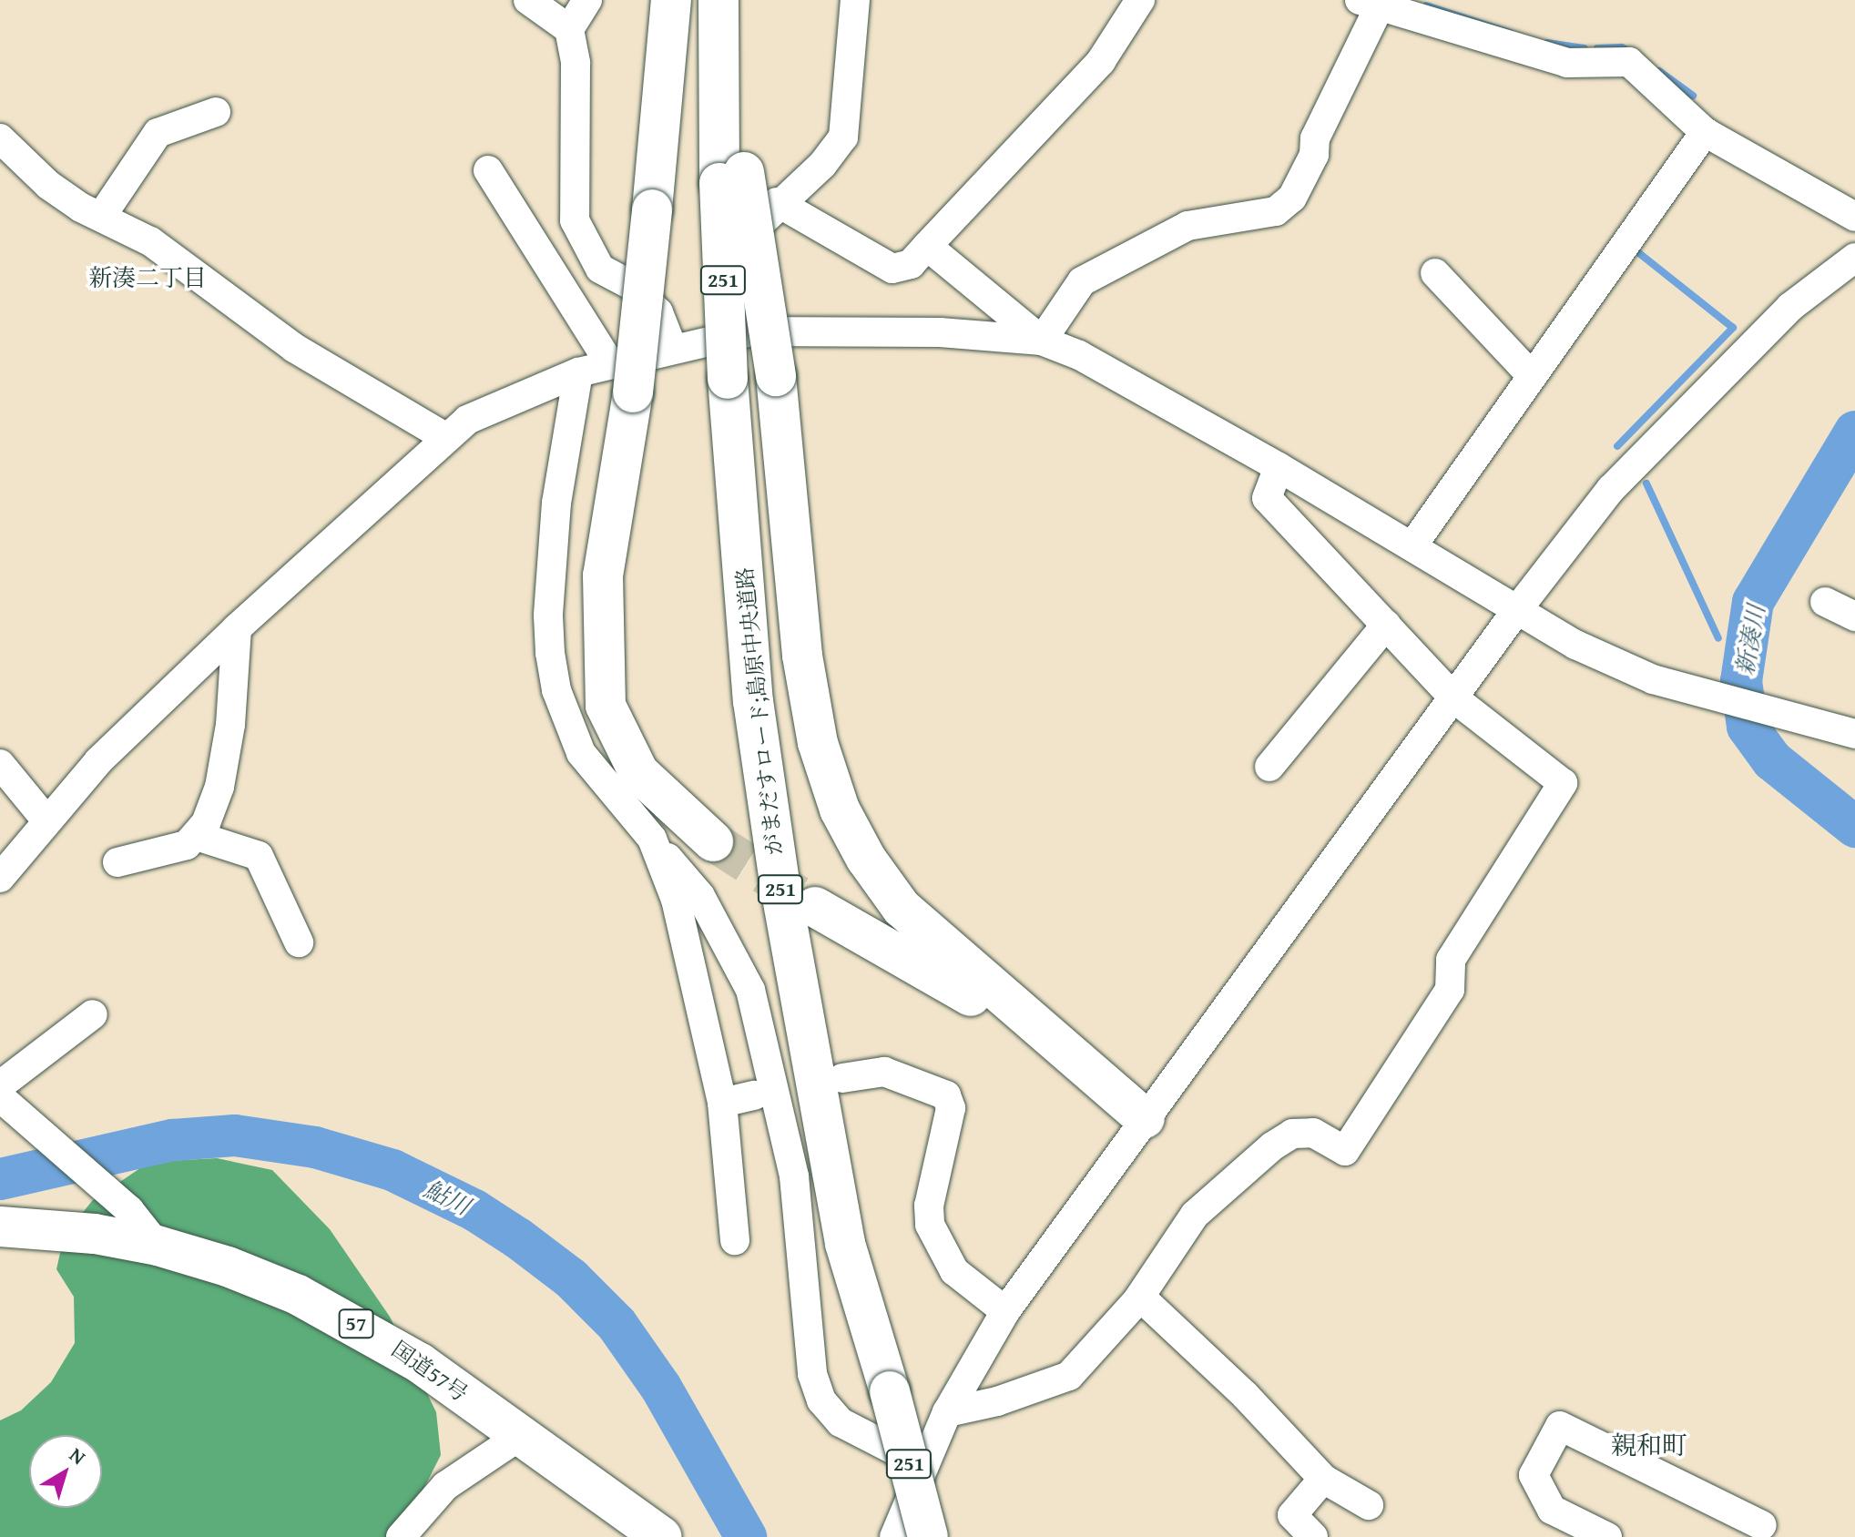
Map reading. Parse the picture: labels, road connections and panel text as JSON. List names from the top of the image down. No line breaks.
{"streets":{"highway":["251","がまだすロード;島原中央道路","57","国道57号"]},"districts":["新湊二丁目","親和町"],"water":["新湊川","鮎川"],"north":"top right"}
